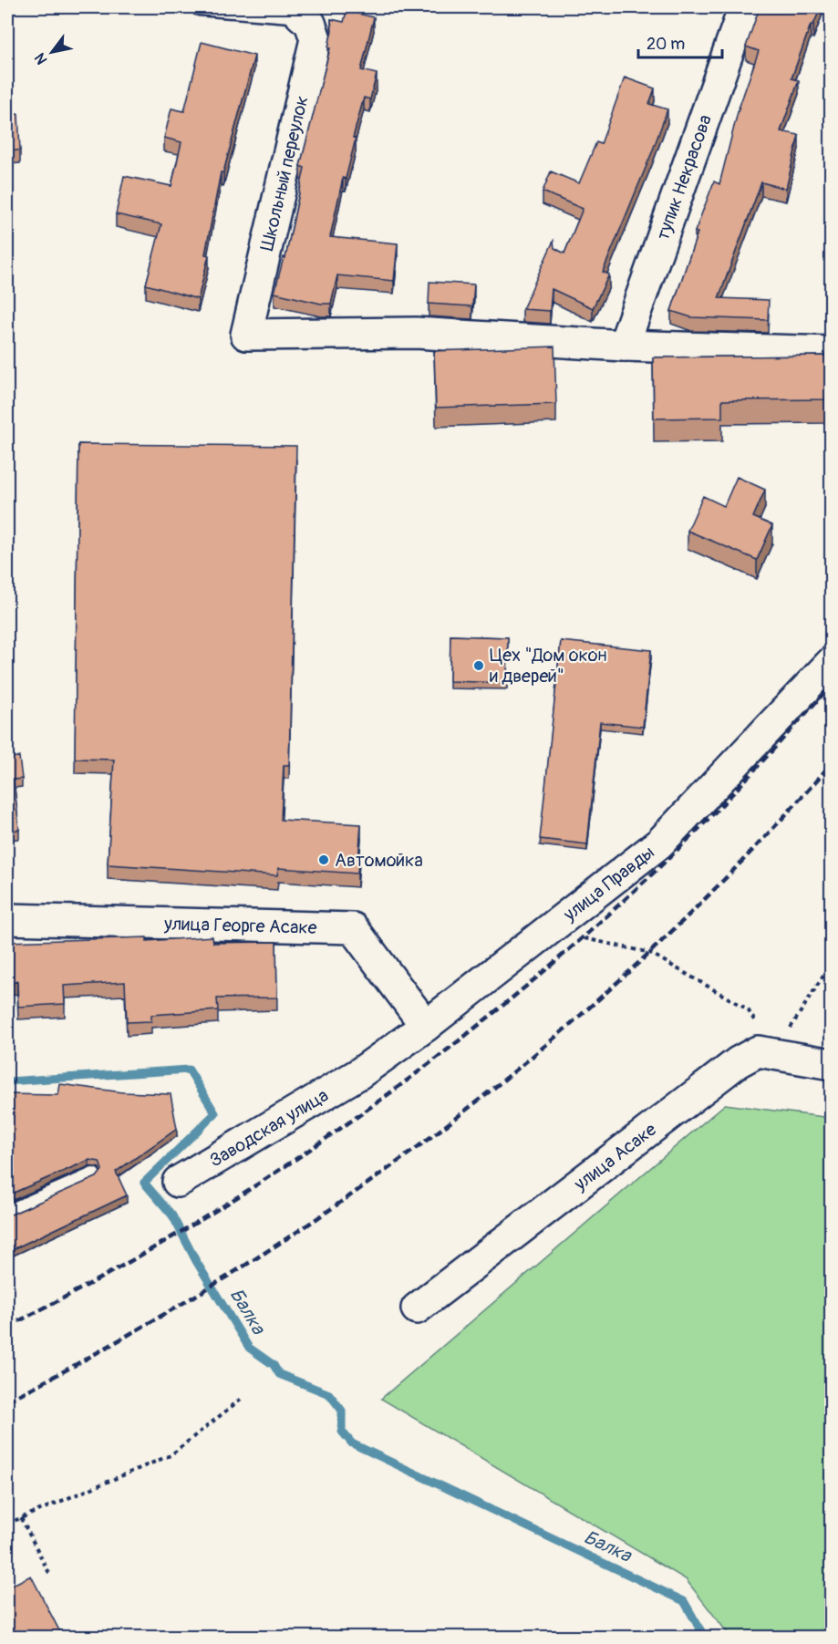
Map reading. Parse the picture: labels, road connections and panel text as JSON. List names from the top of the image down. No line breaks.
{"streets":{"street":["Школьный переулок","тупик Некрасова","улица Правды","улица Георге Асаке","Заводская улица","улица Асаке"]},"crossings":[["Школьный переулок","тупик Некрасова"],["улица Правды","улица Георге Асаке"],["улица Правды","Заводская улица"]],"water":["Балка"],"places":["Цех \"Дом окон и дверей\"","Автомойка"],"scale_bar":"20 m","north":"bottom left"}
